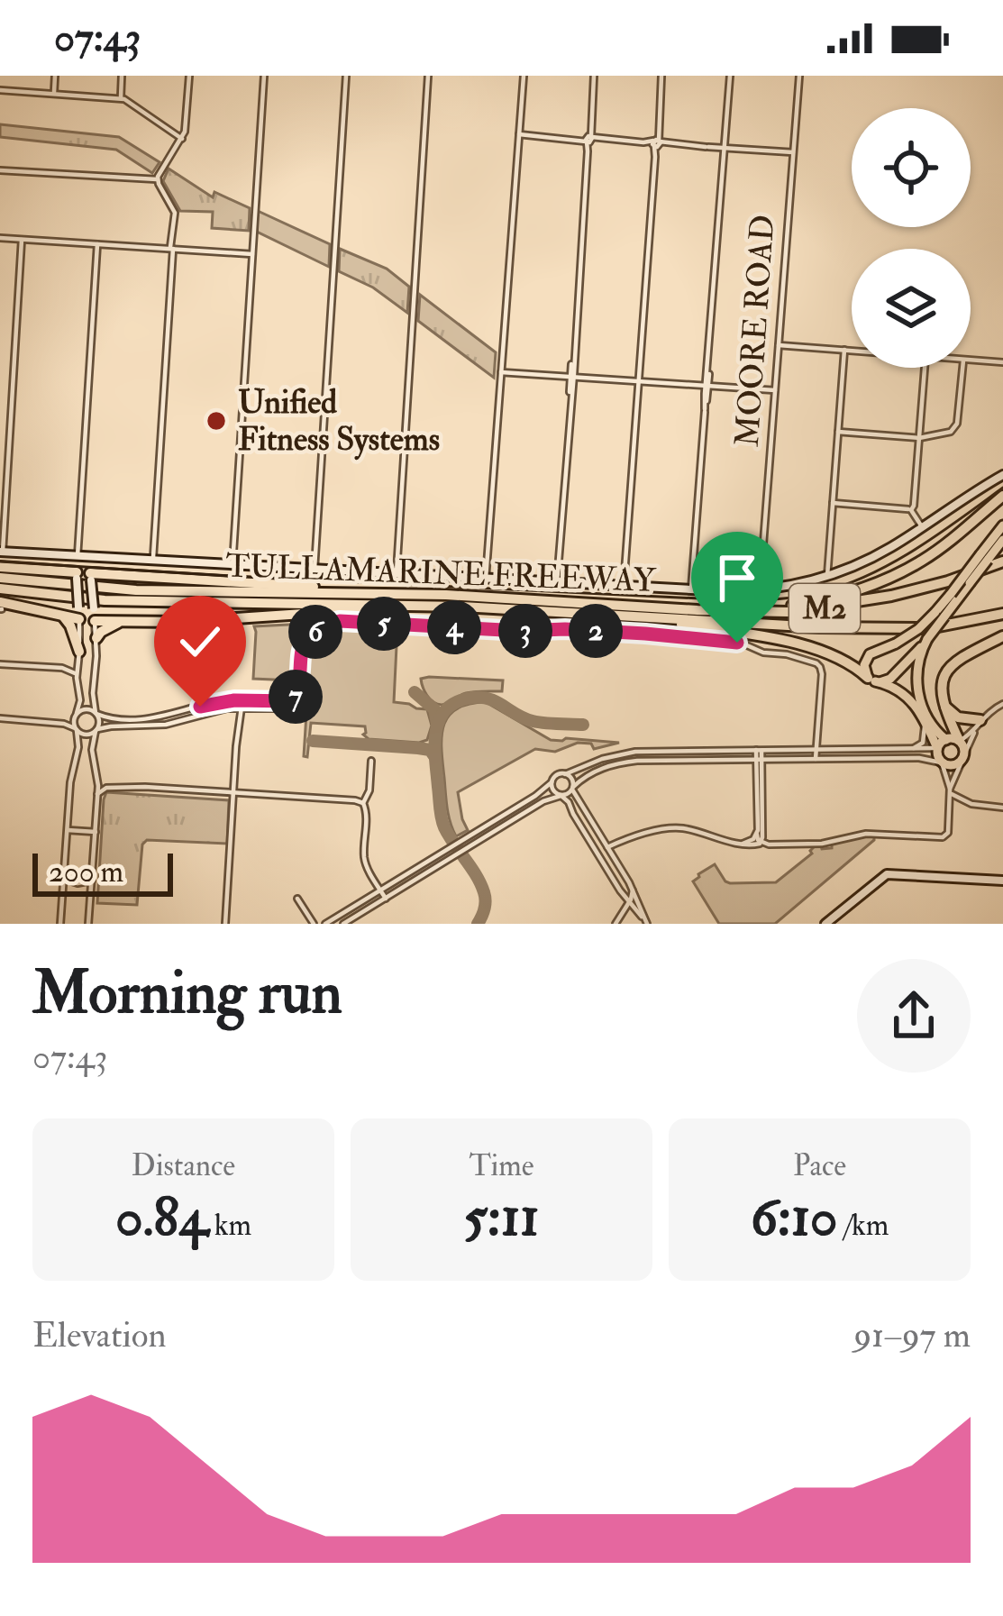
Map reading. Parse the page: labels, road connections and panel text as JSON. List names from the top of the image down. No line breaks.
{"streets":{"highway":["TULLAMARINE FREEWAY","M2"],"street":["MOORE ROAD"]},"places":["Unified Fitness Systems"],"scale_bar":"200 m","page":{"status":"07:43","pins":["5","4","2","3","6","7"],"scale":"200 m","heading":["Morning run","07:43"],"stats":[["Distance","0.84 km"],["Time","5:11"],["Pace","6:10 /km"]],"chart":["Elevation","91–97 m"]}}
